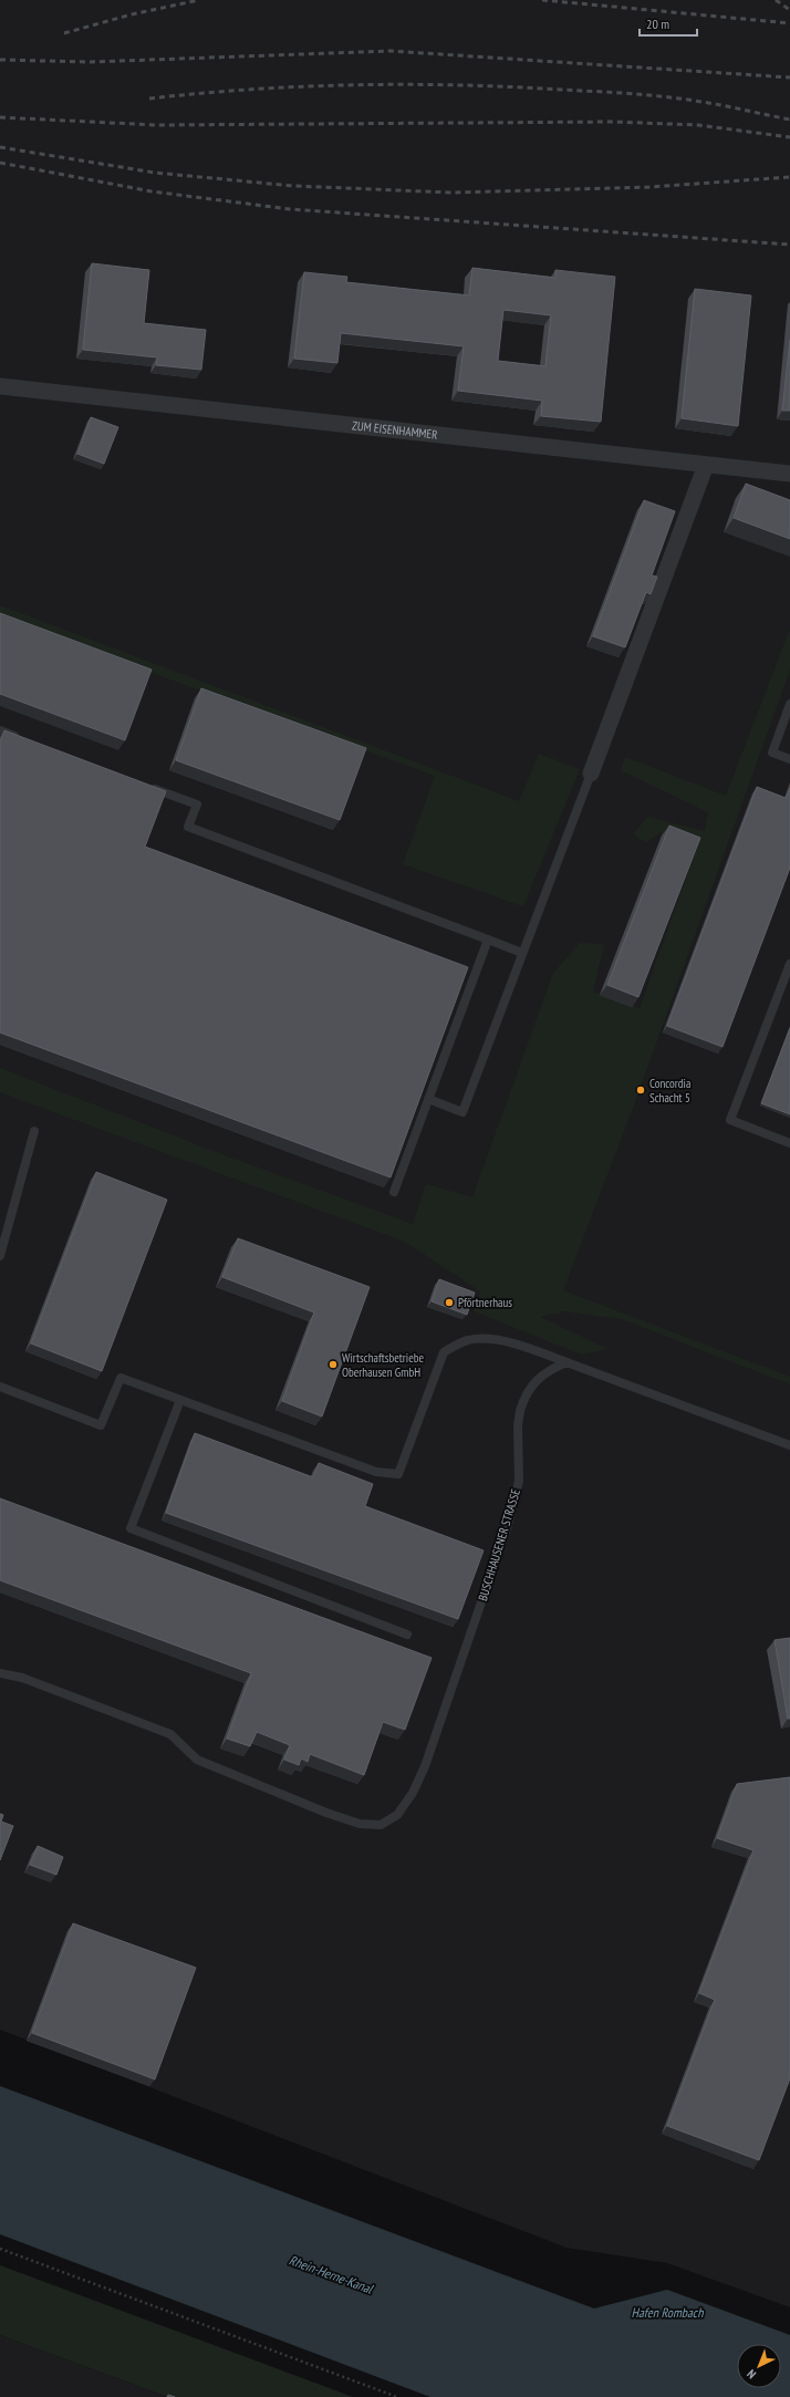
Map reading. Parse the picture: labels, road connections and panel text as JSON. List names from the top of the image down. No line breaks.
{"streets":{"street":["ZUM EISENHAMMER"],"lane":["BUSCHHAUSENER STRASSE"]},"water":["Rhein-Herne-Kanal","Hafen Rombach"],"places":["Concordia Schacht 5","Pförtnerhaus","Wirtschaftsbetriebe Oberhausen GmbH"],"scale_bar":"20 m","north":"bottom left"}
